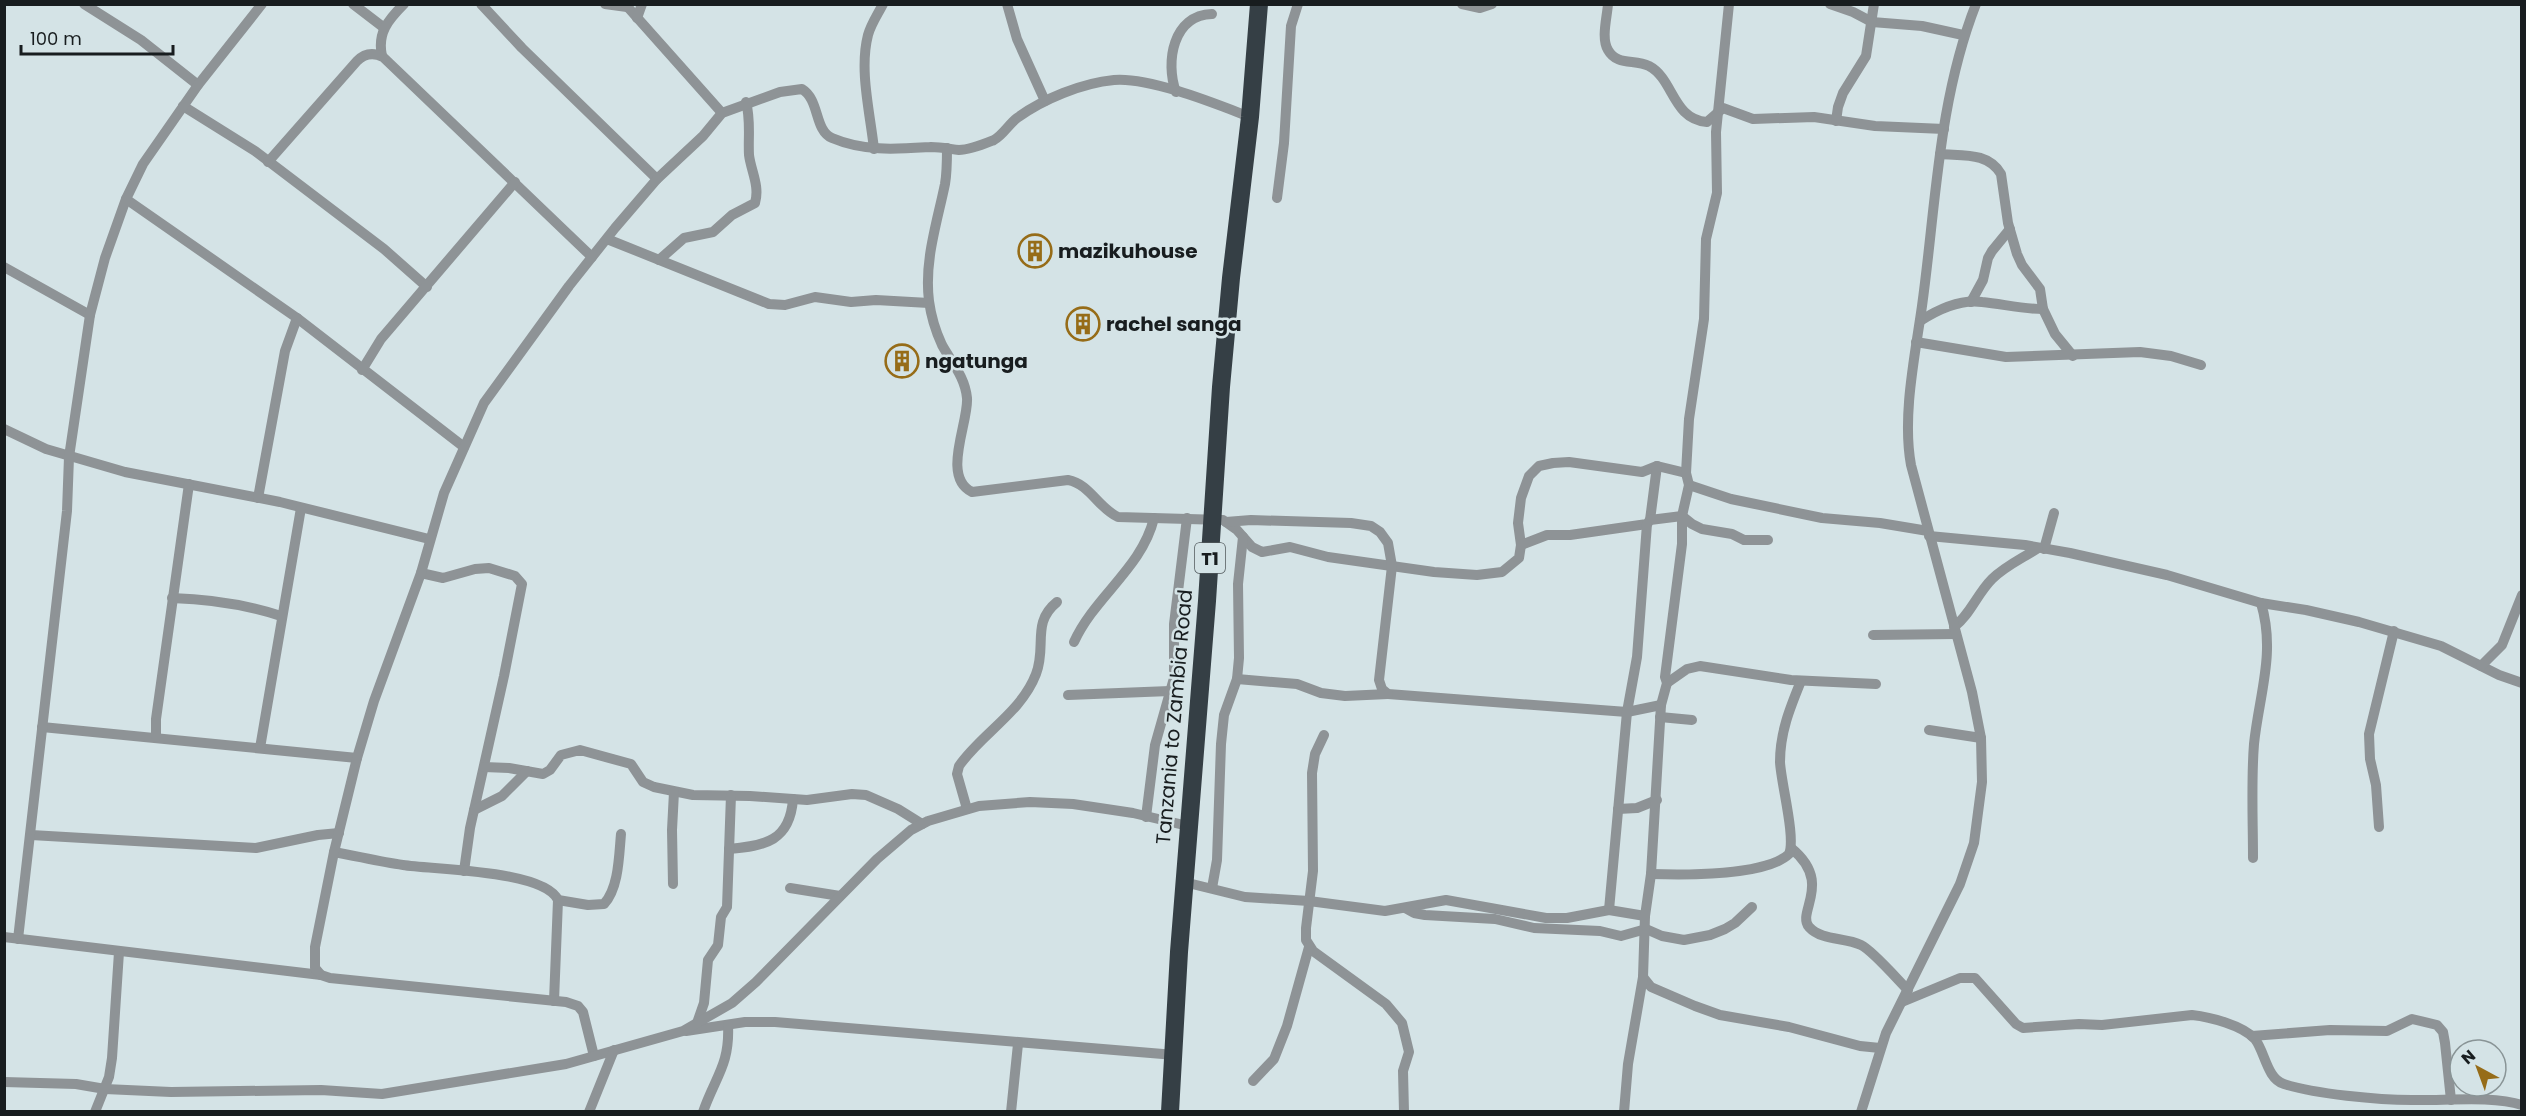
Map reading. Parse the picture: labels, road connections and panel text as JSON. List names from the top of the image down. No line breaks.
{"streets":{"highway":["T1","Tanzania to Zambia Road"]},"places":{"building":["mazikuhouse","rachel sanga","ngatunga"]},"scale_bar":"100 m","north":"top left"}
